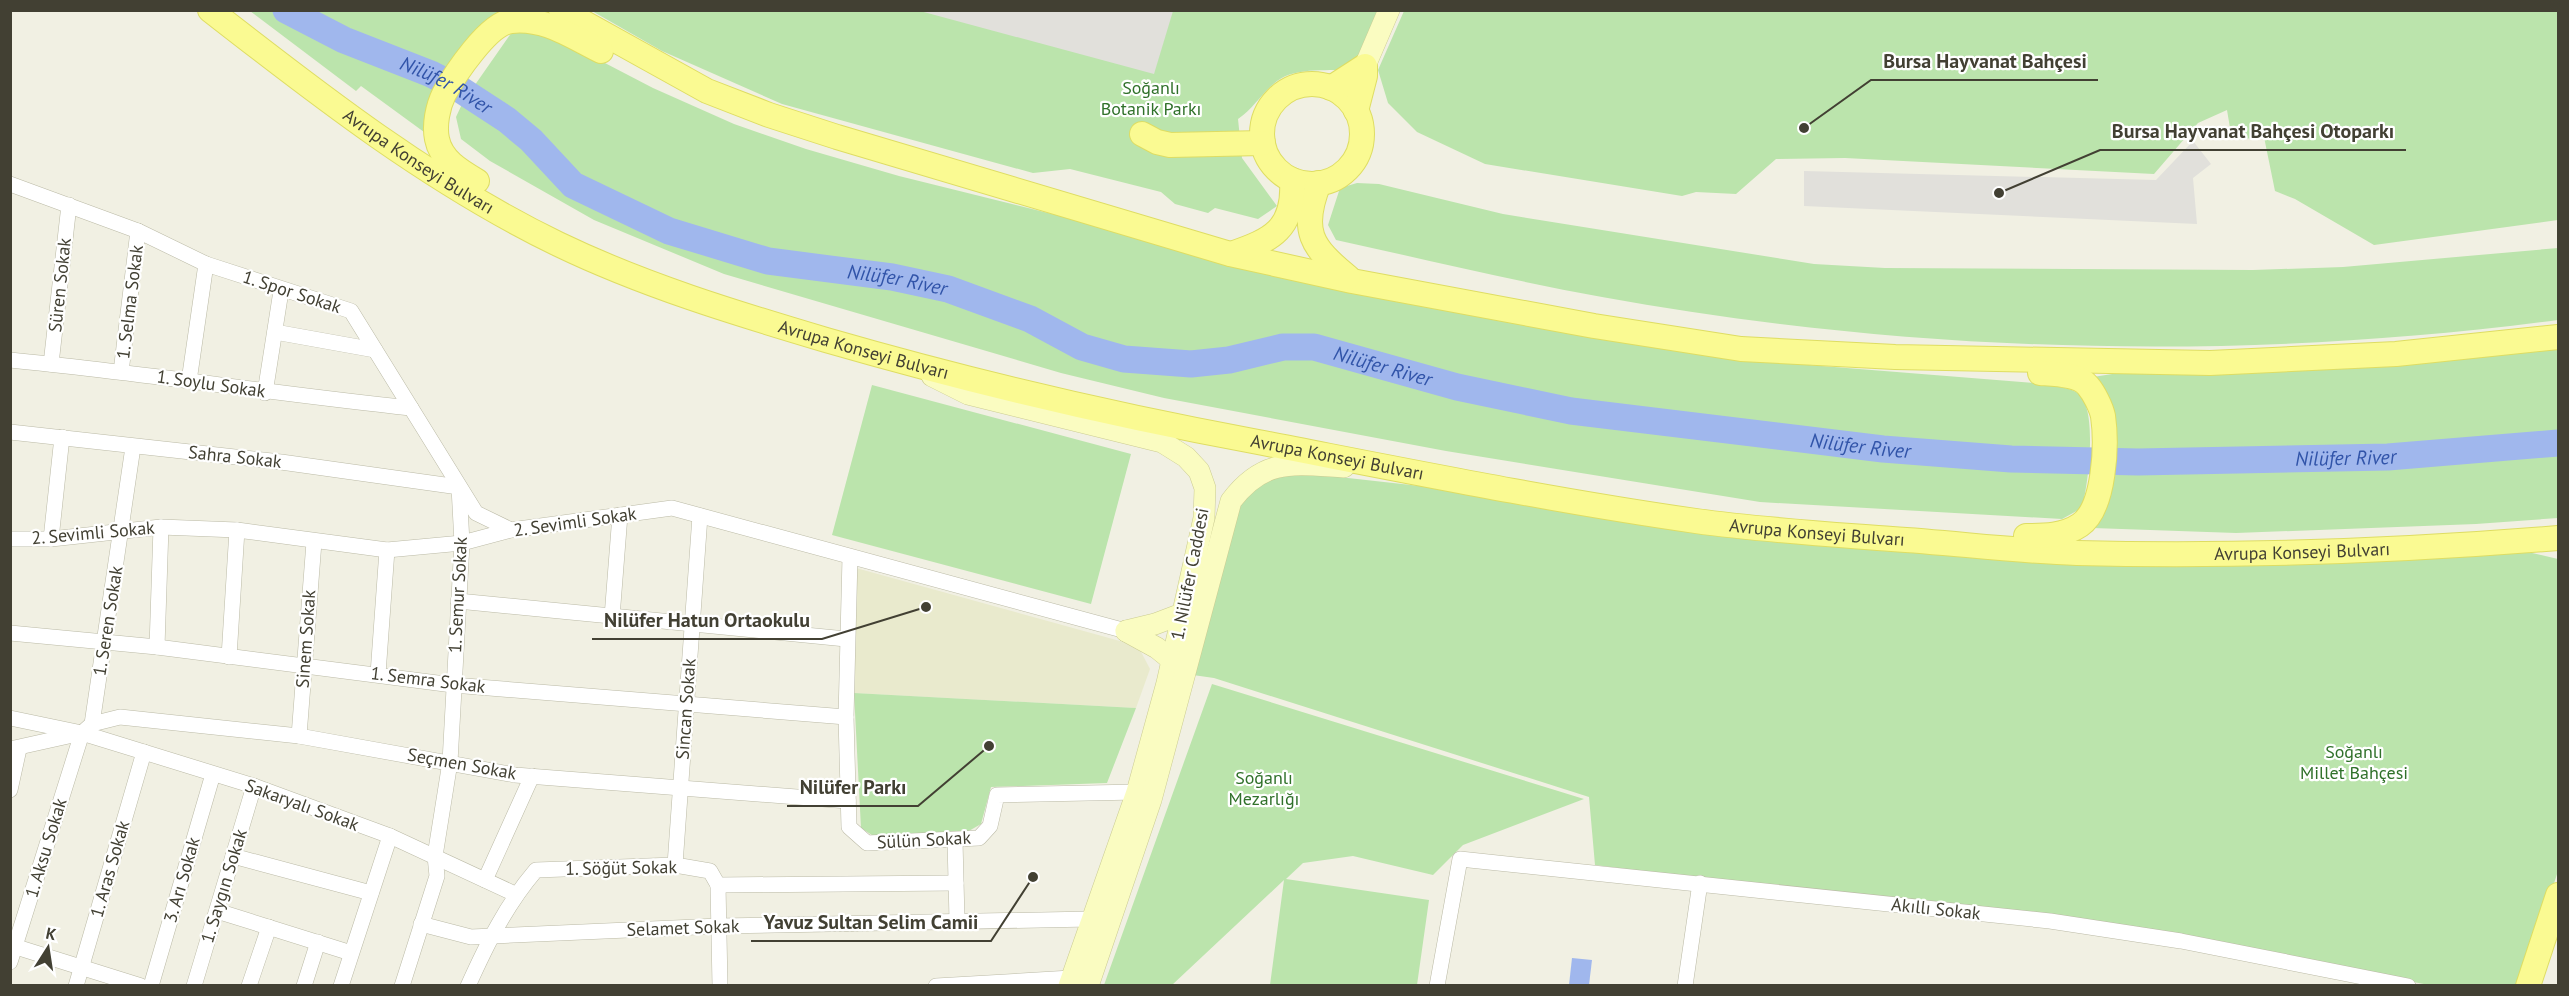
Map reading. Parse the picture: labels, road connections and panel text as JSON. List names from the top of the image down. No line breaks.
{"streets":{"main road":["Avrupa Konseyi Bulvarı","1. Nilüfer Caddesi"],"street":["Süren Sokak","1. Spor Sokak","1. Selma Sokak","1. Soylu Sokak","Sahra Sokak","2. Sevimli Sokak","1. Semur Sokak","1. Seren Sokak","Sinem Sokak","1. Semra Sokak","Sincan Sokak","Seçmen Sokak","Sakaryalı Sokak","Sülün Sokak","1. Aksu Sokak","1. Söğüt Sokak","1. Aras Sokak","3. Arı Sokak","1. Saygın Sokak","Akıllı Sokak","Selamet Sokak"]},"crossings":[["Avrupa Konseyi Bulvarı","1. Nilüfer Caddesi"],["Süren Sokak","1. Spor Sokak"],["Süren Sokak","1. Soylu Sokak"],["1. Spor Sokak","1. Selma Sokak"],["1. Spor Sokak","1. Soylu Sokak"],["1. Spor Sokak","Sahra Sokak"],["1. Spor Sokak","2. Sevimli Sokak"],["1. Spor Sokak","1. Semur Sokak"],["1. Selma Sokak","1. Soylu Sokak"],["Sahra Sokak","1. Semur Sokak"],["Sahra Sokak","1. Seren Sokak"],["2. Sevimli Sokak","1. Semur Sokak"],["2. Sevimli Sokak","1. Seren Sokak"],["2. Sevimli Sokak","Sinem Sokak"],["2. Sevimli Sokak","Sincan Sokak"],["2. Sevimli Sokak","Sülün Sokak"],["1. Nilüfer Caddesi","Sülün Sokak"],["1. Nilüfer Caddesi","Selamet Sokak"],["1. Semur Sokak","1. Semra Sokak"],["1. Semur Sokak","Seçmen Sokak"],["1. Semur Sokak","Sakaryalı Sokak"],["1. Semur Sokak","Selamet Sokak"],["1. Seren Sokak","1. Semra Sokak"],["1. Seren Sokak","Seçmen Sokak"],["1. Seren Sokak","Sakaryalı Sokak"],["1. Seren Sokak","1. Aksu Sokak"],["Sinem Sokak","1. Semra Sokak"],["Sinem Sokak","Seçmen Sokak"],["1. Semra Sokak","Sincan Sokak"],["1. Semra Sokak","Sülün Sokak"],["Sincan Sokak","Seçmen Sokak"],["Sincan Sokak","1. Söğüt Sokak"],["Seçmen Sokak","Sakaryalı Sokak"],["Seçmen Sokak","Sülün Sokak"],["Seçmen Sokak","1. Aksu Sokak"],["Sakaryalı Sokak","1. Aksu Sokak"],["Sakaryalı Sokak","1. Söğüt Sokak"],["Sakaryalı Sokak","1. Aras Sokak"],["Sakaryalı Sokak","3. Arı Sokak"],["Sakaryalı Sokak","1. Saygın Sokak"],["1. Söğüt Sokak","Selamet Sokak"]],"water":["Nilüfer River"],"parks":["Soğanlı Botanik Parkı","Soğanlı Millet Bahçesi","Soğanlı Mezarlığı"],"places":["Bursa Hayvanat Bahçesi","Bursa Hayvanat Bahçesi Otoparkı","Nilüfer Hatun Ortaokulu","Nilüfer Parkı","Yavuz Sultan Selim Camii"],"north":"top"}
